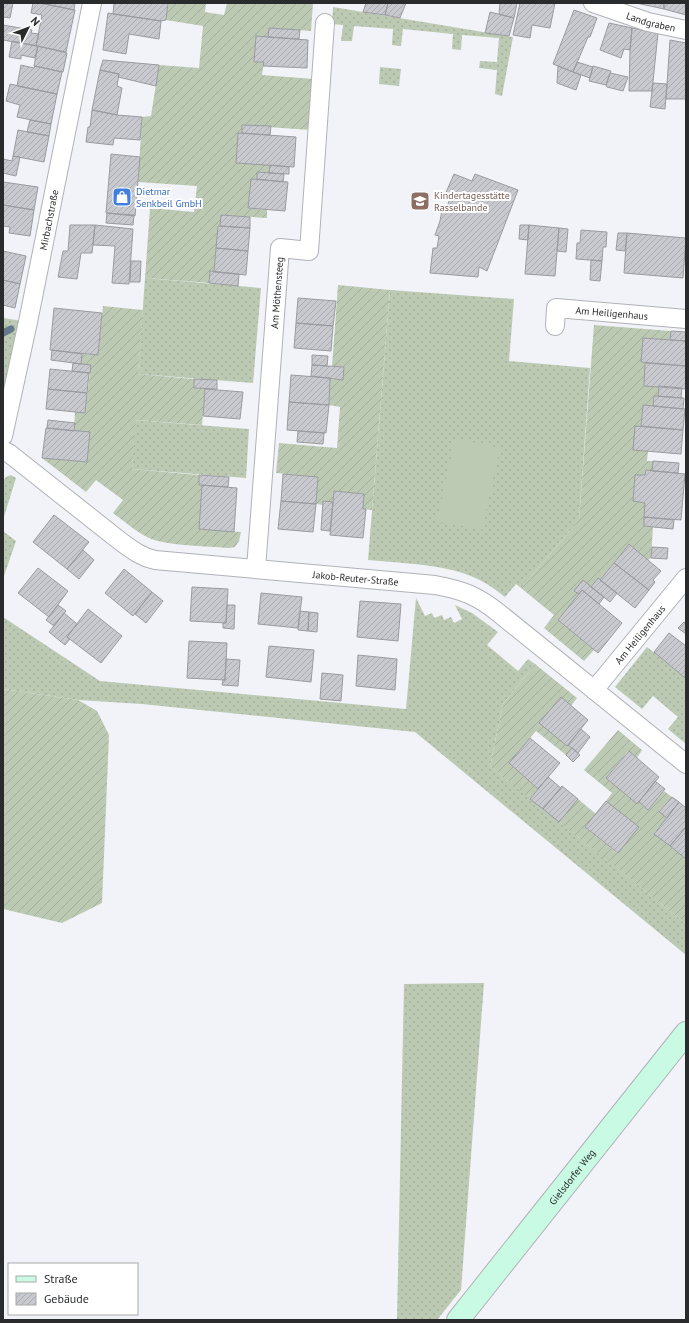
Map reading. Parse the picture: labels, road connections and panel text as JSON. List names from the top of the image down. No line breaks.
{"streets":{"street":["Landgraben","Mirbachstraße","Am Möthensteeg","Am Heiligenhaus","Jakob-Reuter-Straße","Gielsdorfer Weg"]},"crossings":[["Am Möthensteeg","Jakob-Reuter-Straße"],["Am Heiligenhaus","Jakob-Reuter-Straße"]],"places":{"shop":["Dietmar Senkbeil GmbH"],"school or university":["Kindertagesstätte Rasselbande"]},"legend":["Straße","Gebäude"],"north":"top right"}
